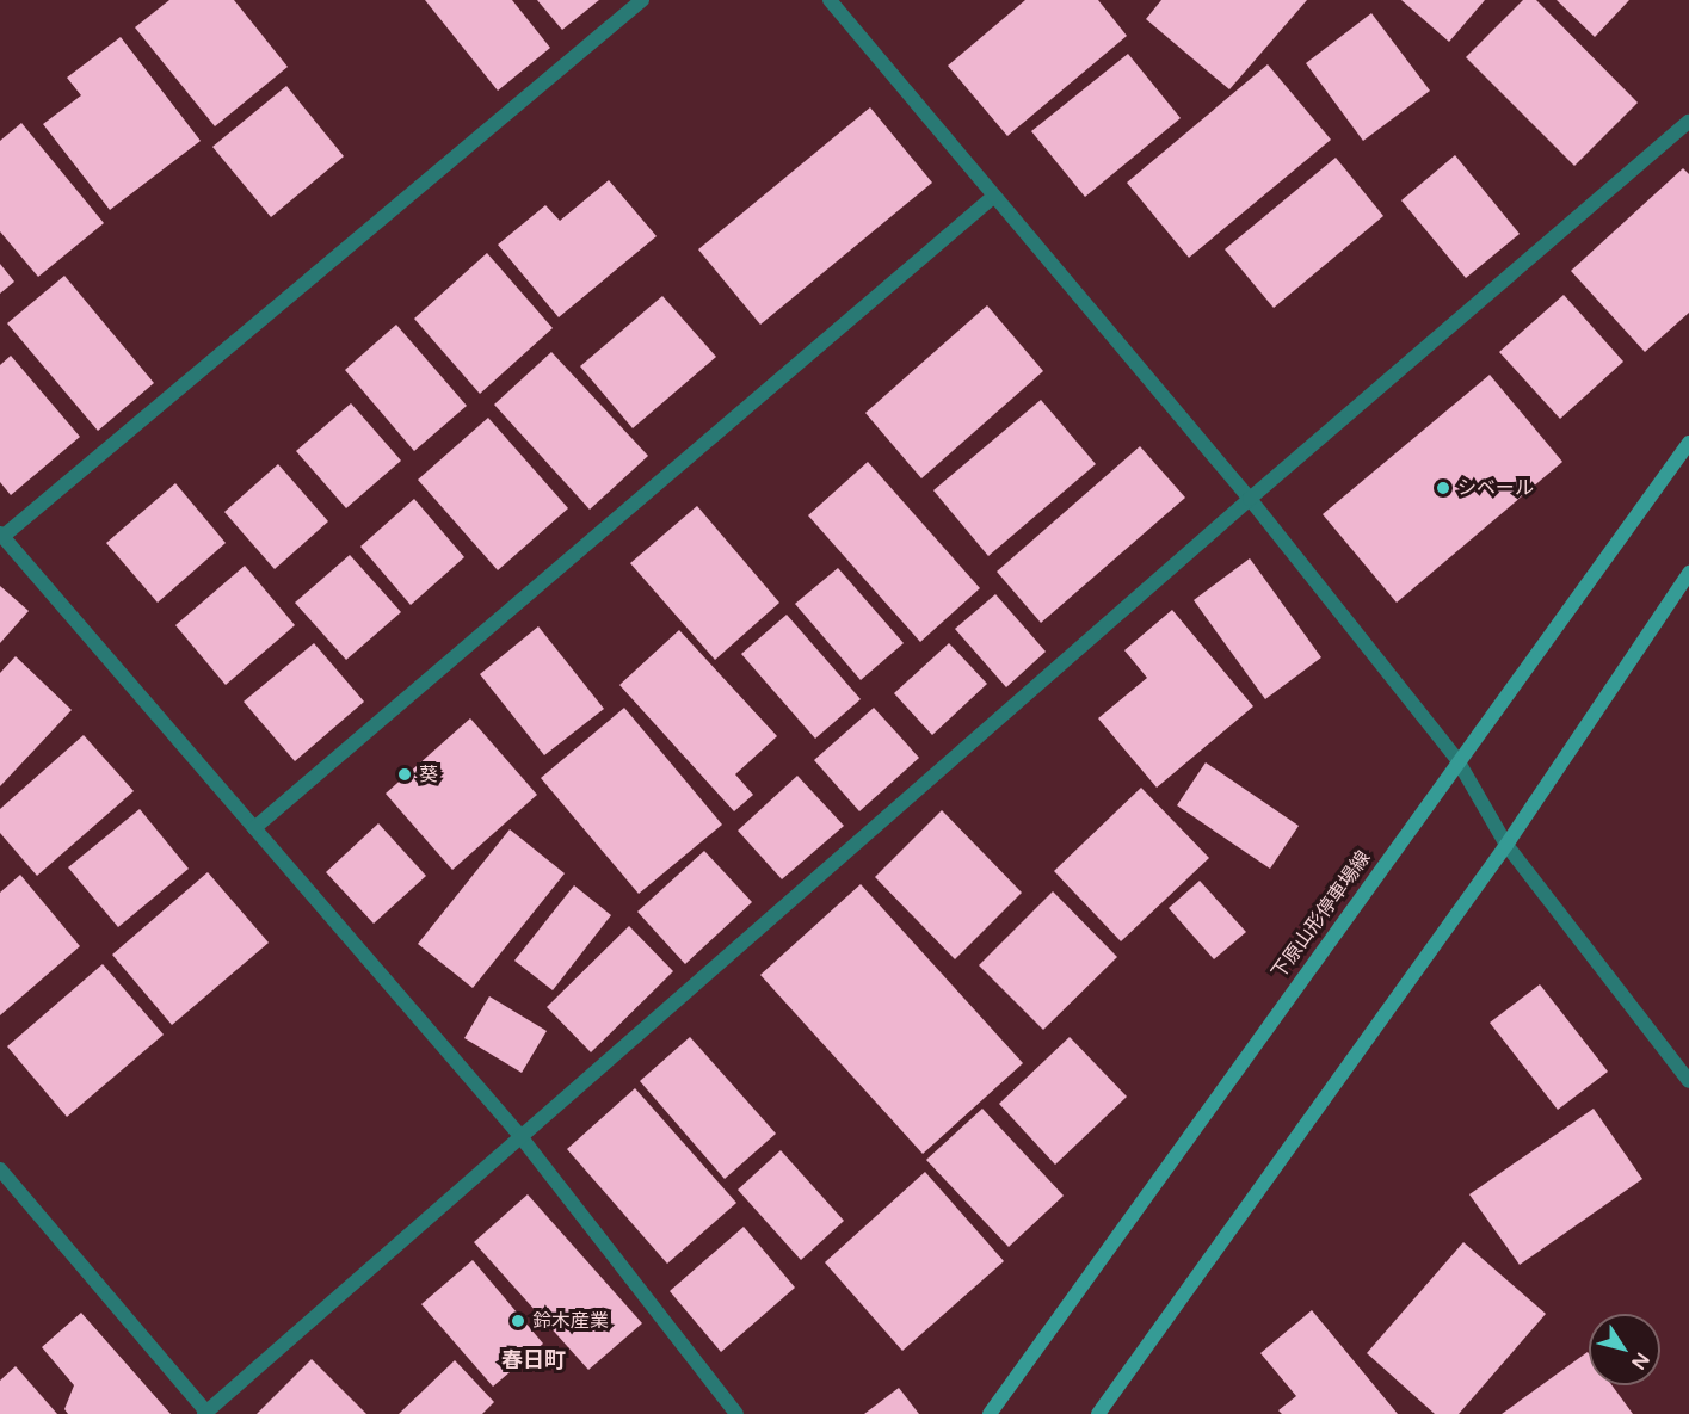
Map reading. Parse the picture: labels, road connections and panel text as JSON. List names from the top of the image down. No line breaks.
{"streets":{"main road":["下原山形停車場線"]},"districts":["春日町"],"places":["シベール","葵","鈴木産業"],"north":"bottom right"}
